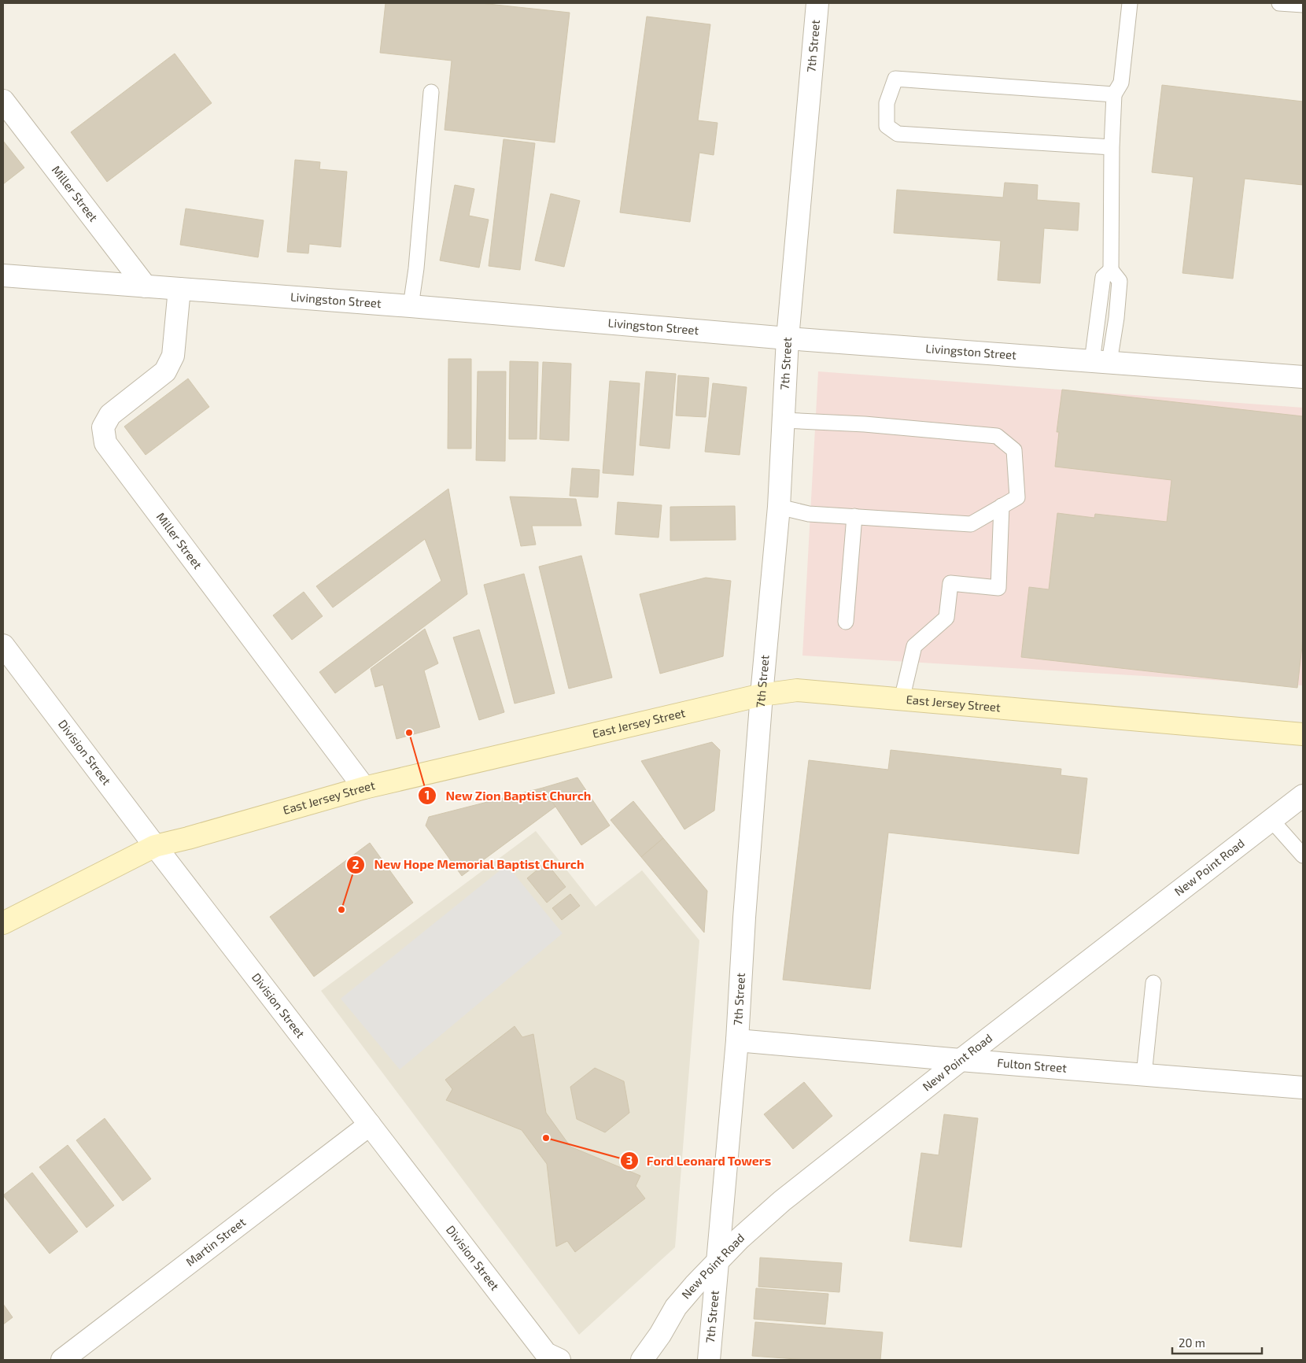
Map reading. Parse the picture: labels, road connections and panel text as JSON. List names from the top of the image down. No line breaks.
{"streets":{"street":["7th Street","Miller Street","Livingston Street","East Jersey Street","Division Street","New Point Road","Fulton Street","Martin Street"]},"crossings":[["7th Street","Livingston Street"],["7th Street","East Jersey Street"],["7th Street","New Point Road"],["7th Street","Fulton Street"],["Miller Street","Livingston Street"],["Miller Street","East Jersey Street"],["East Jersey Street","Division Street"],["Division Street","Martin Street"],["New Point Road","Fulton Street"]],"places":["New Zion Baptist Church","New Hope Memorial Baptist Church","Ford Leonard Towers"],"scale_bar":"20 m"}
